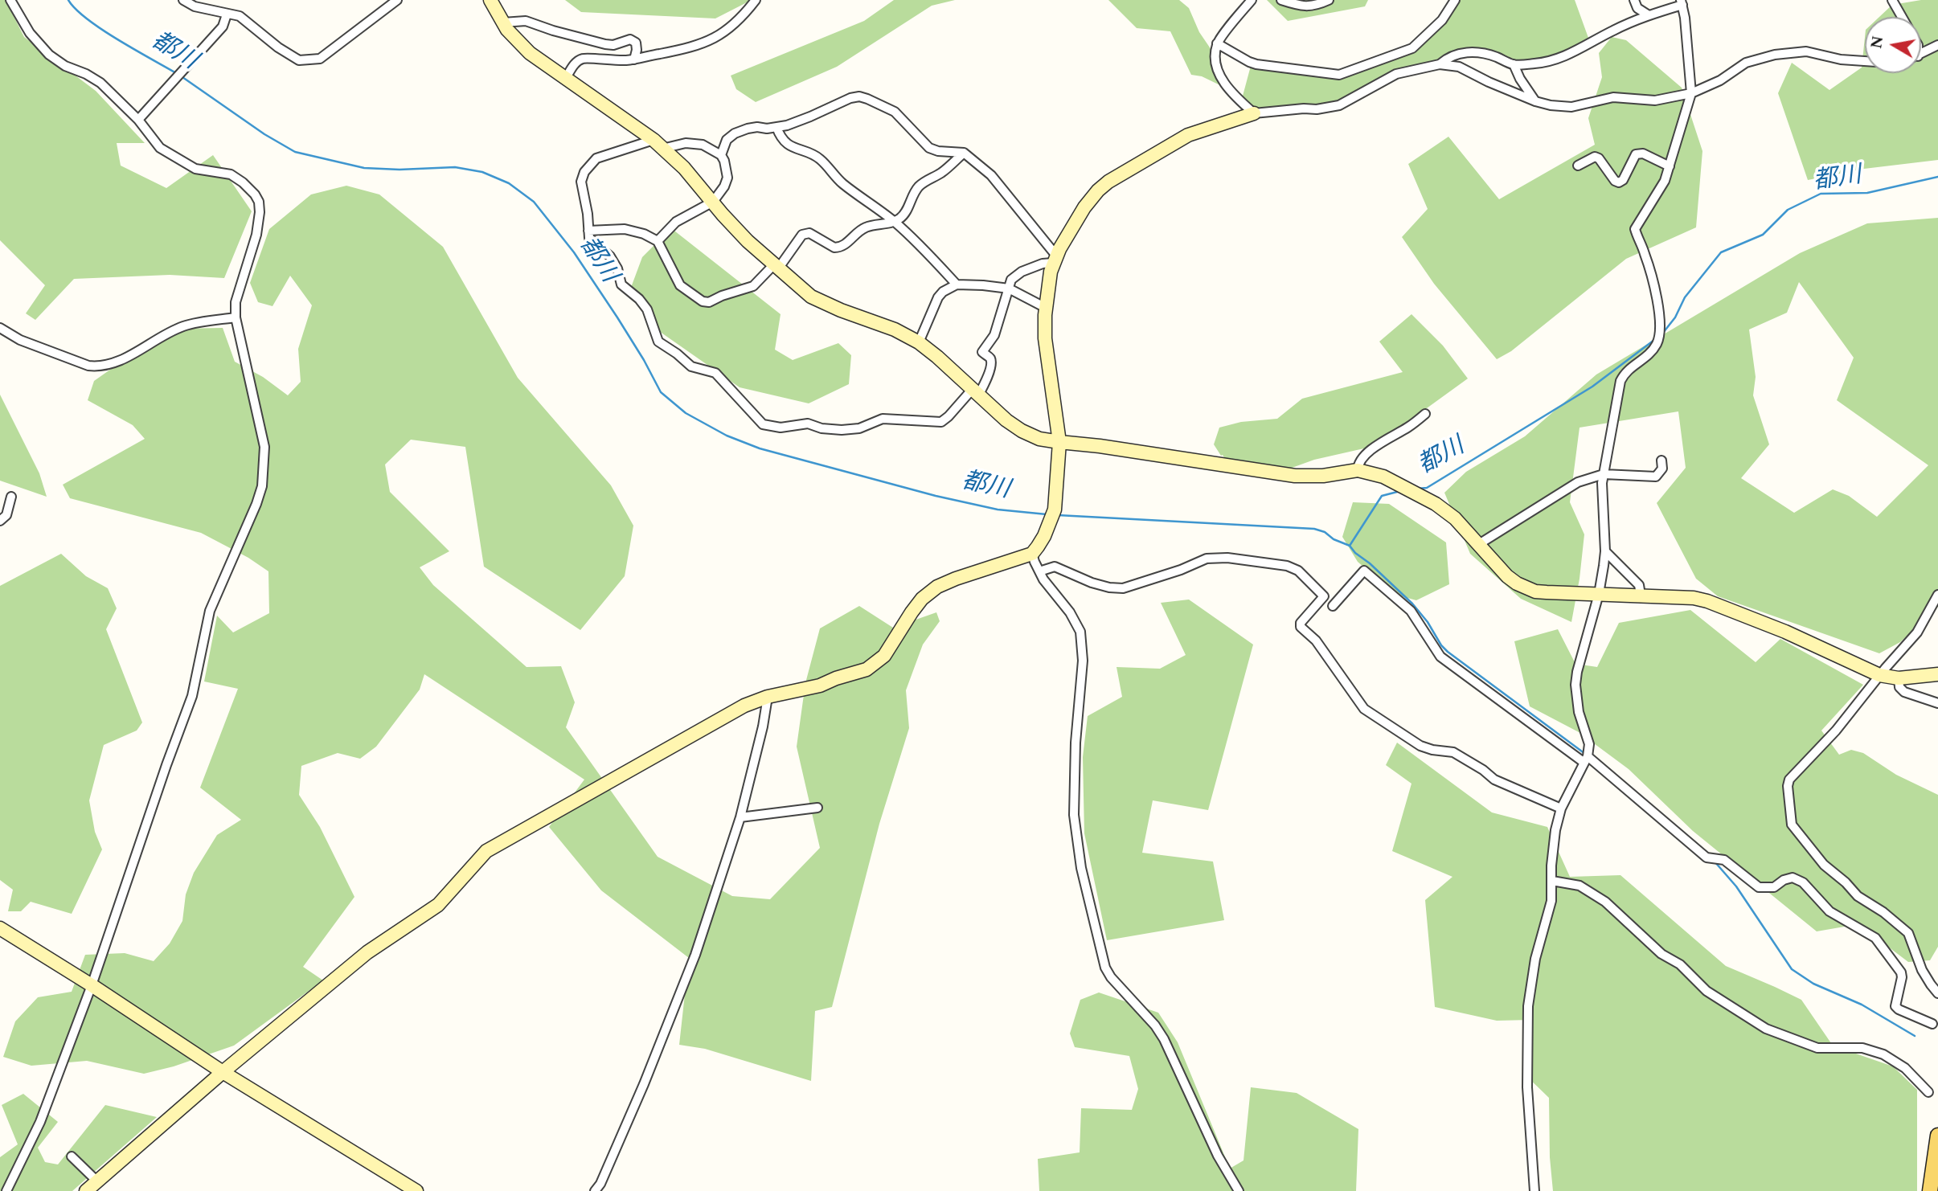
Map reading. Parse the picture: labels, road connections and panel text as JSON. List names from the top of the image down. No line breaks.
{"water":["都川"],"north":"left"}
